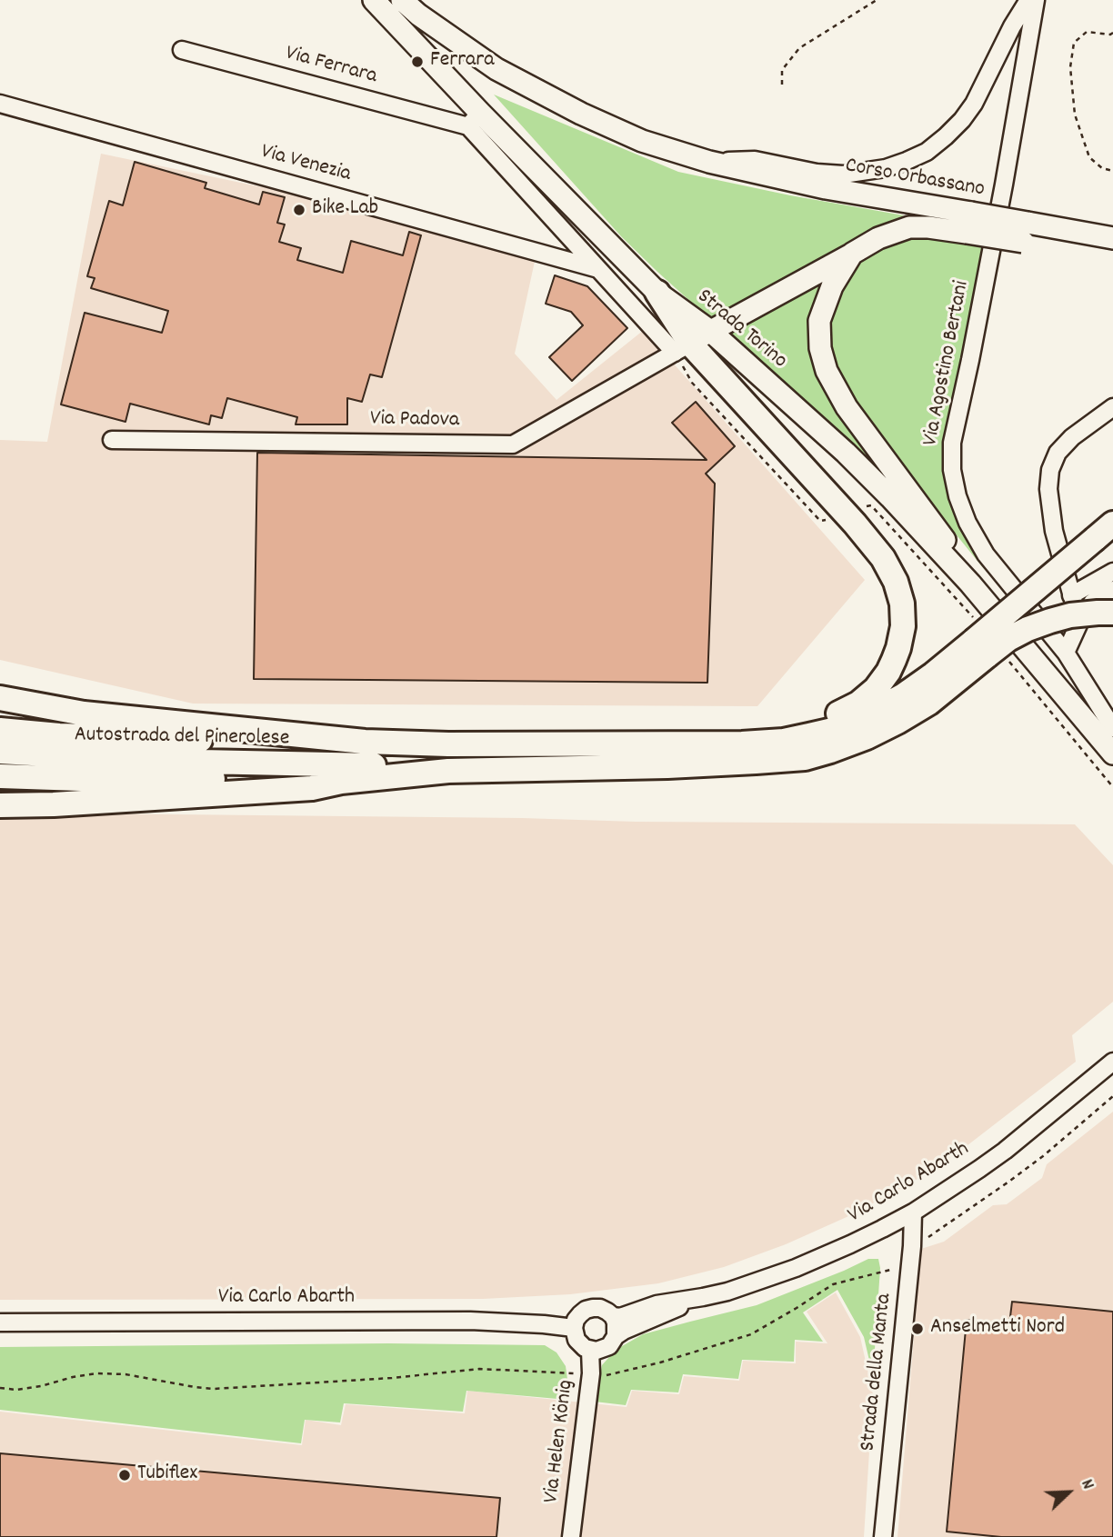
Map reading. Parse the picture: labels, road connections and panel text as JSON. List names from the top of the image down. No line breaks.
{"streets":{"highway":["Autostrada del Pinerolese"],"main road":["Corso Orbassano","Strada Torino"],"street":["Via Ferrara","Via Venezia","Via Agostino Bertani","Via Padova","Via Carlo Abarth","Strada della Manta","Via Helen König"]},"crossings":[["Via Ferrara","Strada Torino"],["Via Venezia","Strada Torino"],["Strada Torino","Via Padova"],["Via Carlo Abarth","Strada della Manta"],["Via Carlo Abarth","Via Helen König"]],"places":["Ferrara","Bike Lab","Anselmetti Nord","Tubiflex"],"north":"top right"}
